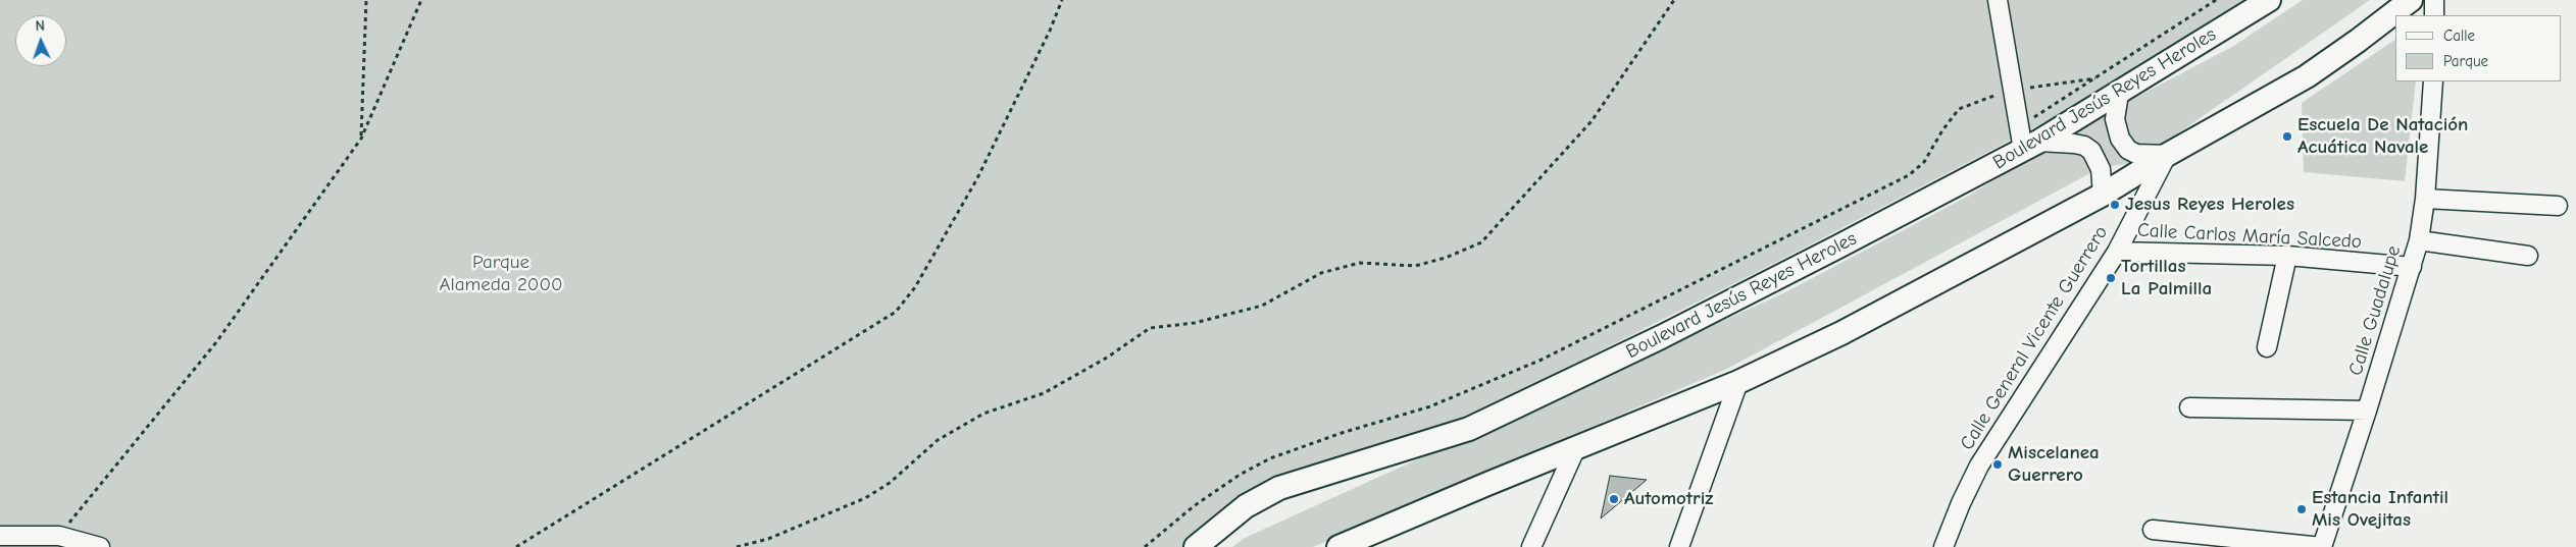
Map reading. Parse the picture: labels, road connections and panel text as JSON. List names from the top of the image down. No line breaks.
{"streets":{"main road":["Boulevard Jesús Reyes Heroles"],"street":["Calle Carlos María Salcedo","Calle Guadalupe","Calle General Vicente Guerrero"]},"crossings":[["Calle Carlos María Salcedo","Calle Guadalupe"],["Calle Carlos María Salcedo","Calle General Vicente Guerrero"]],"parks":["Parque Alameda 2000"],"places":["Escuela De Natación Acuática Navale","Jesus Reyes Heroles","Tortillas La Palmilla","Miscelanea Guerrero","Automotriz","Estancia Infantil Mis Ovejitas"],"legend":["Calle","Parque"],"north":"top"}
